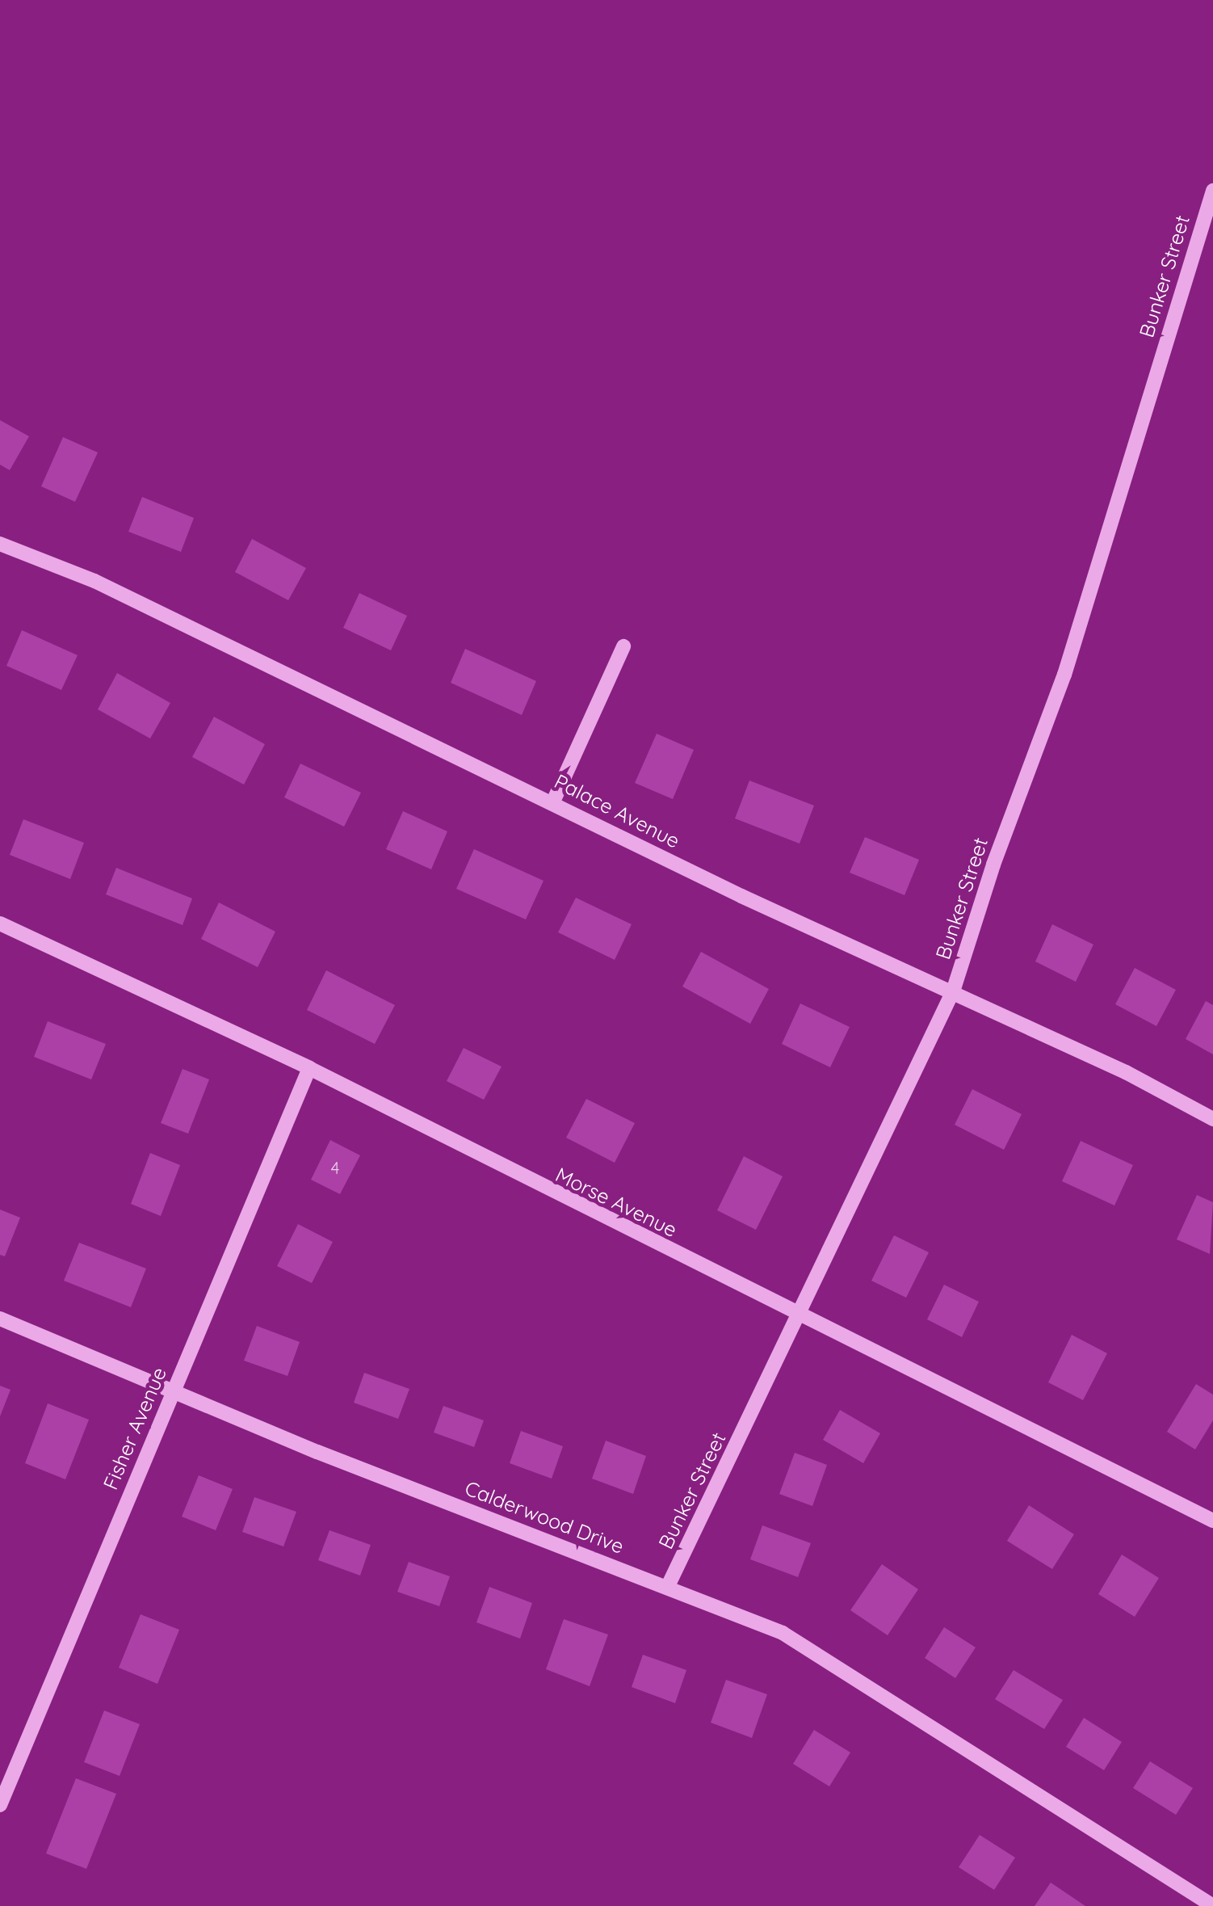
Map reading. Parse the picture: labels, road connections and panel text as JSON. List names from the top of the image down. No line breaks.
{"streets":{"street":["Bunker Street","Palace Avenue","Morse Avenue","Fisher Avenue","Calderwood Drive"]},"crossings":[["Bunker Street","Palace Avenue"],["Bunker Street","Morse Avenue"],["Bunker Street","Calderwood Drive"],["Morse Avenue","Fisher Avenue"],["Fisher Avenue","Calderwood Drive"]],"house_numbers":["4"]}
